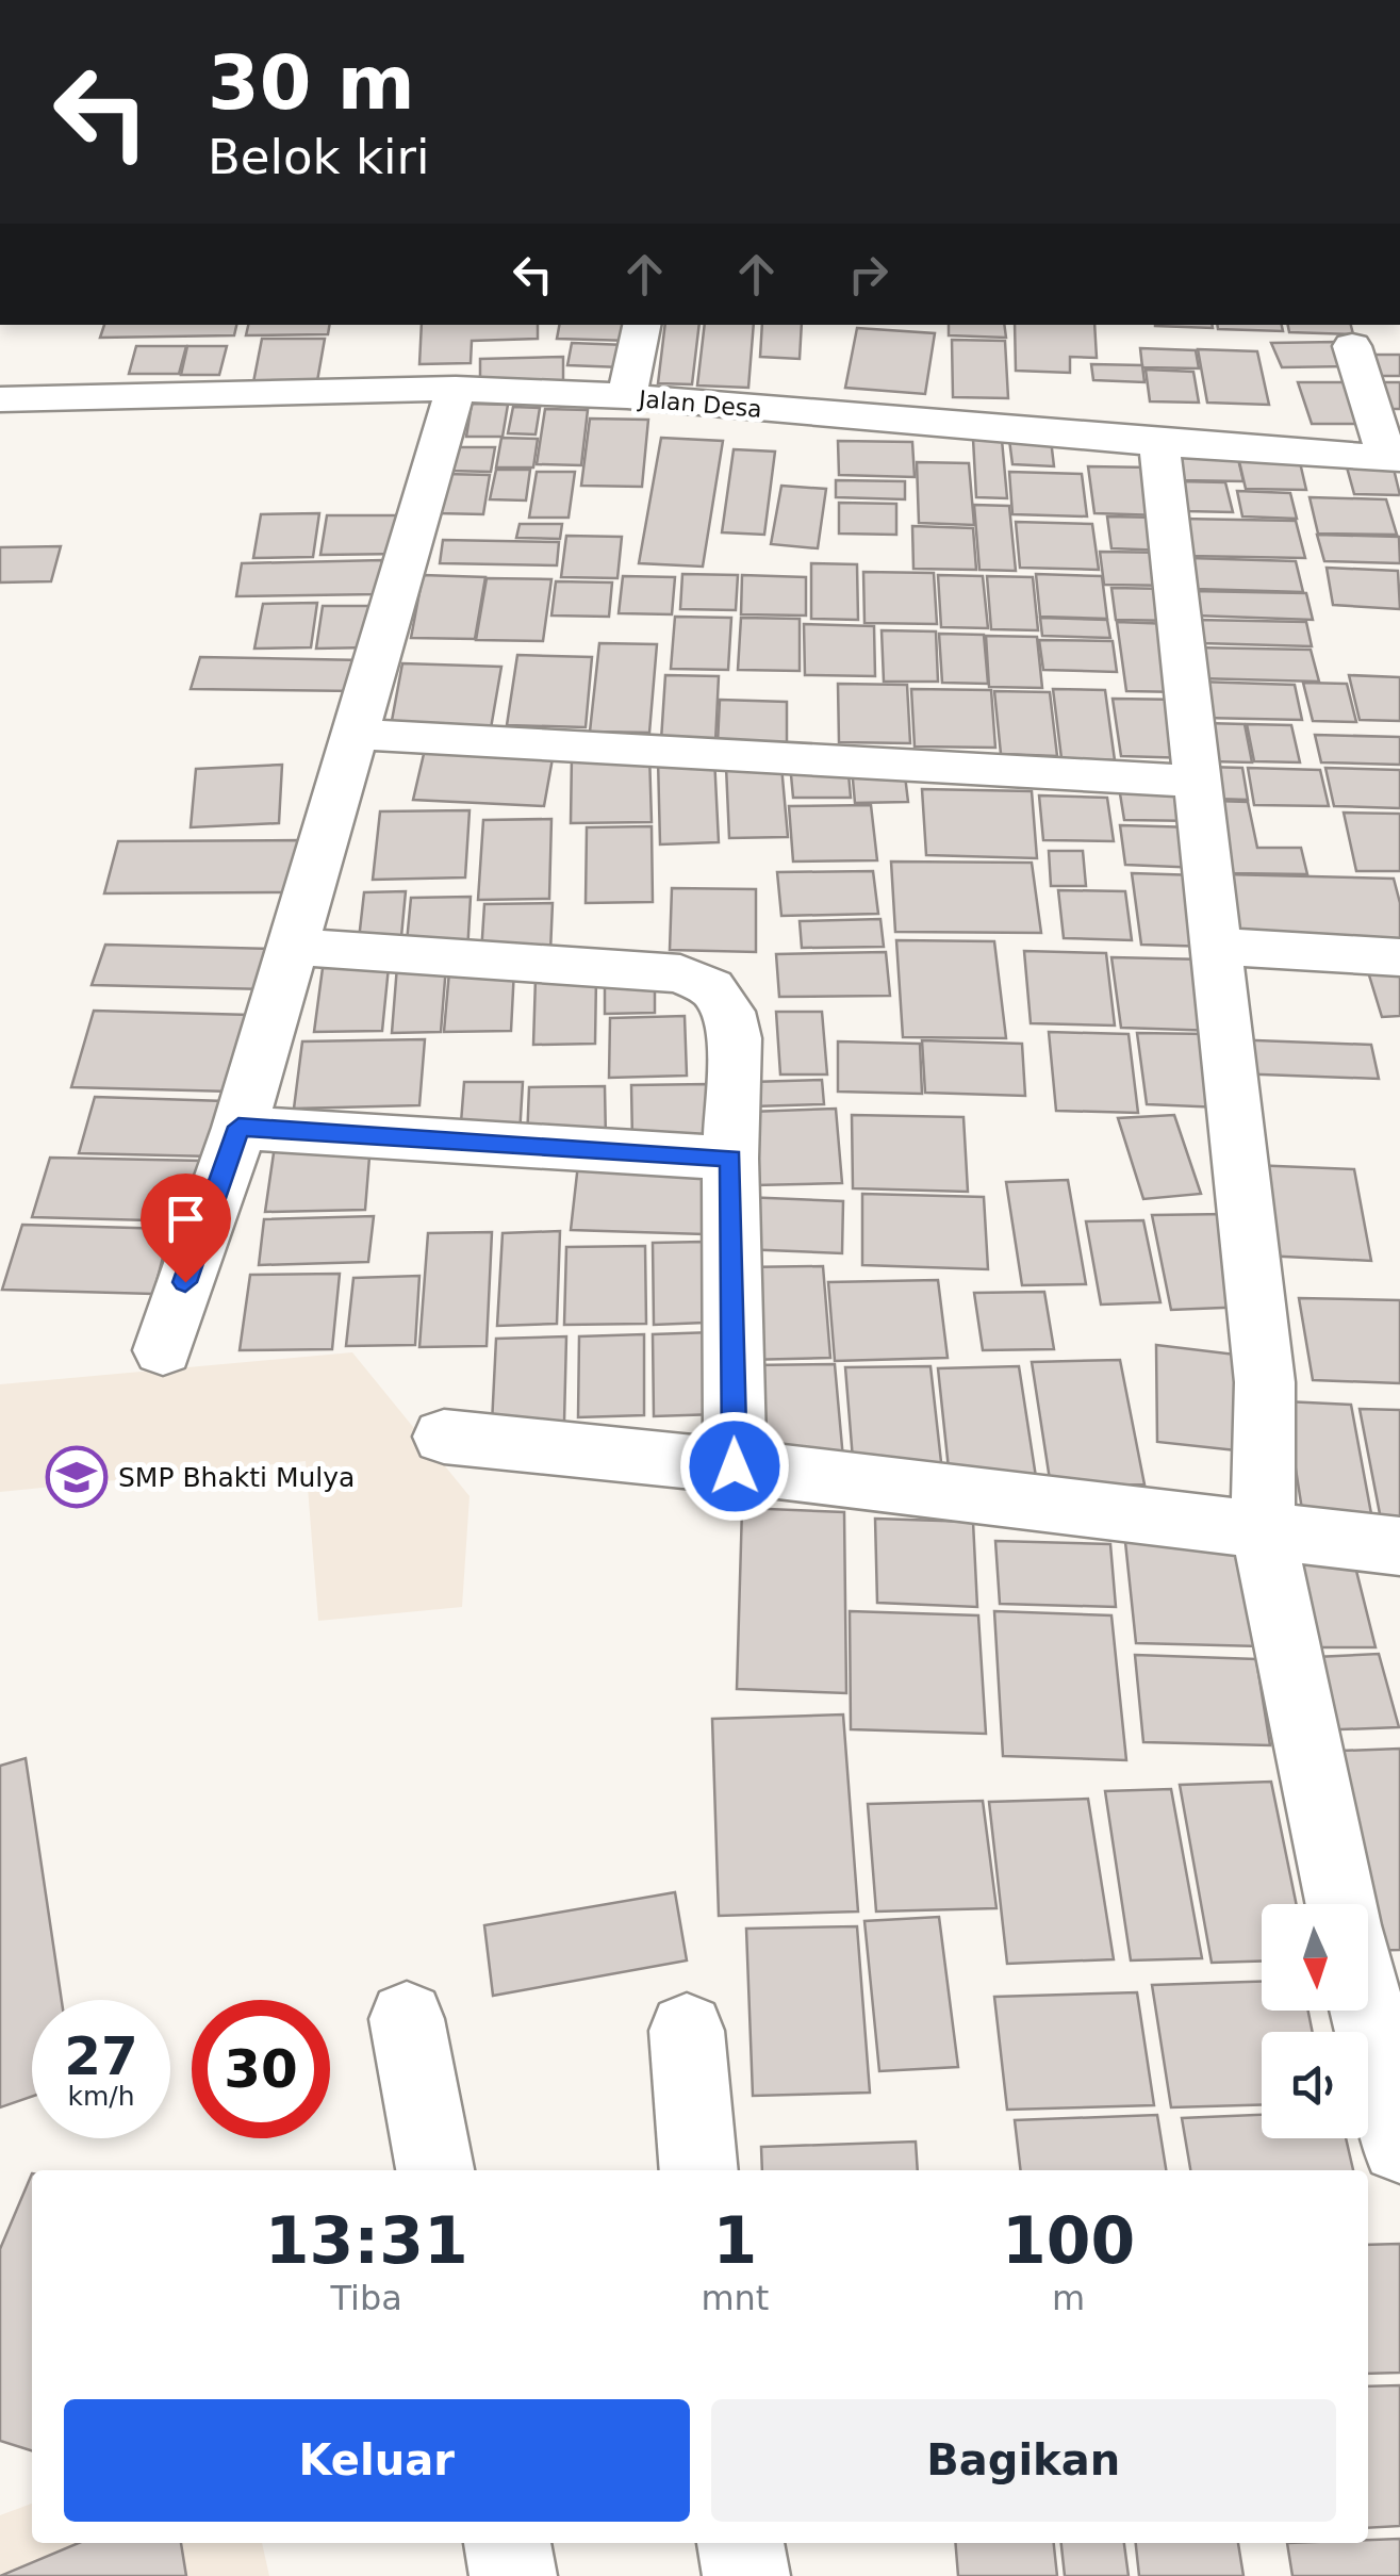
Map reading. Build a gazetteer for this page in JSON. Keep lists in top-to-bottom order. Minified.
{"streets":{"street":["Jalan Desa"]},"places":{"school or university":["SMP Bhakti Mulya"]},"north":"bottom","page":{"turn":["30 m","Belok kiri"],"speed":"27 km/h","limit":"30","eta":["13:31","Tiba","1","mnt","100","m"],"buttons":["Keluar","Bagikan"]}}
